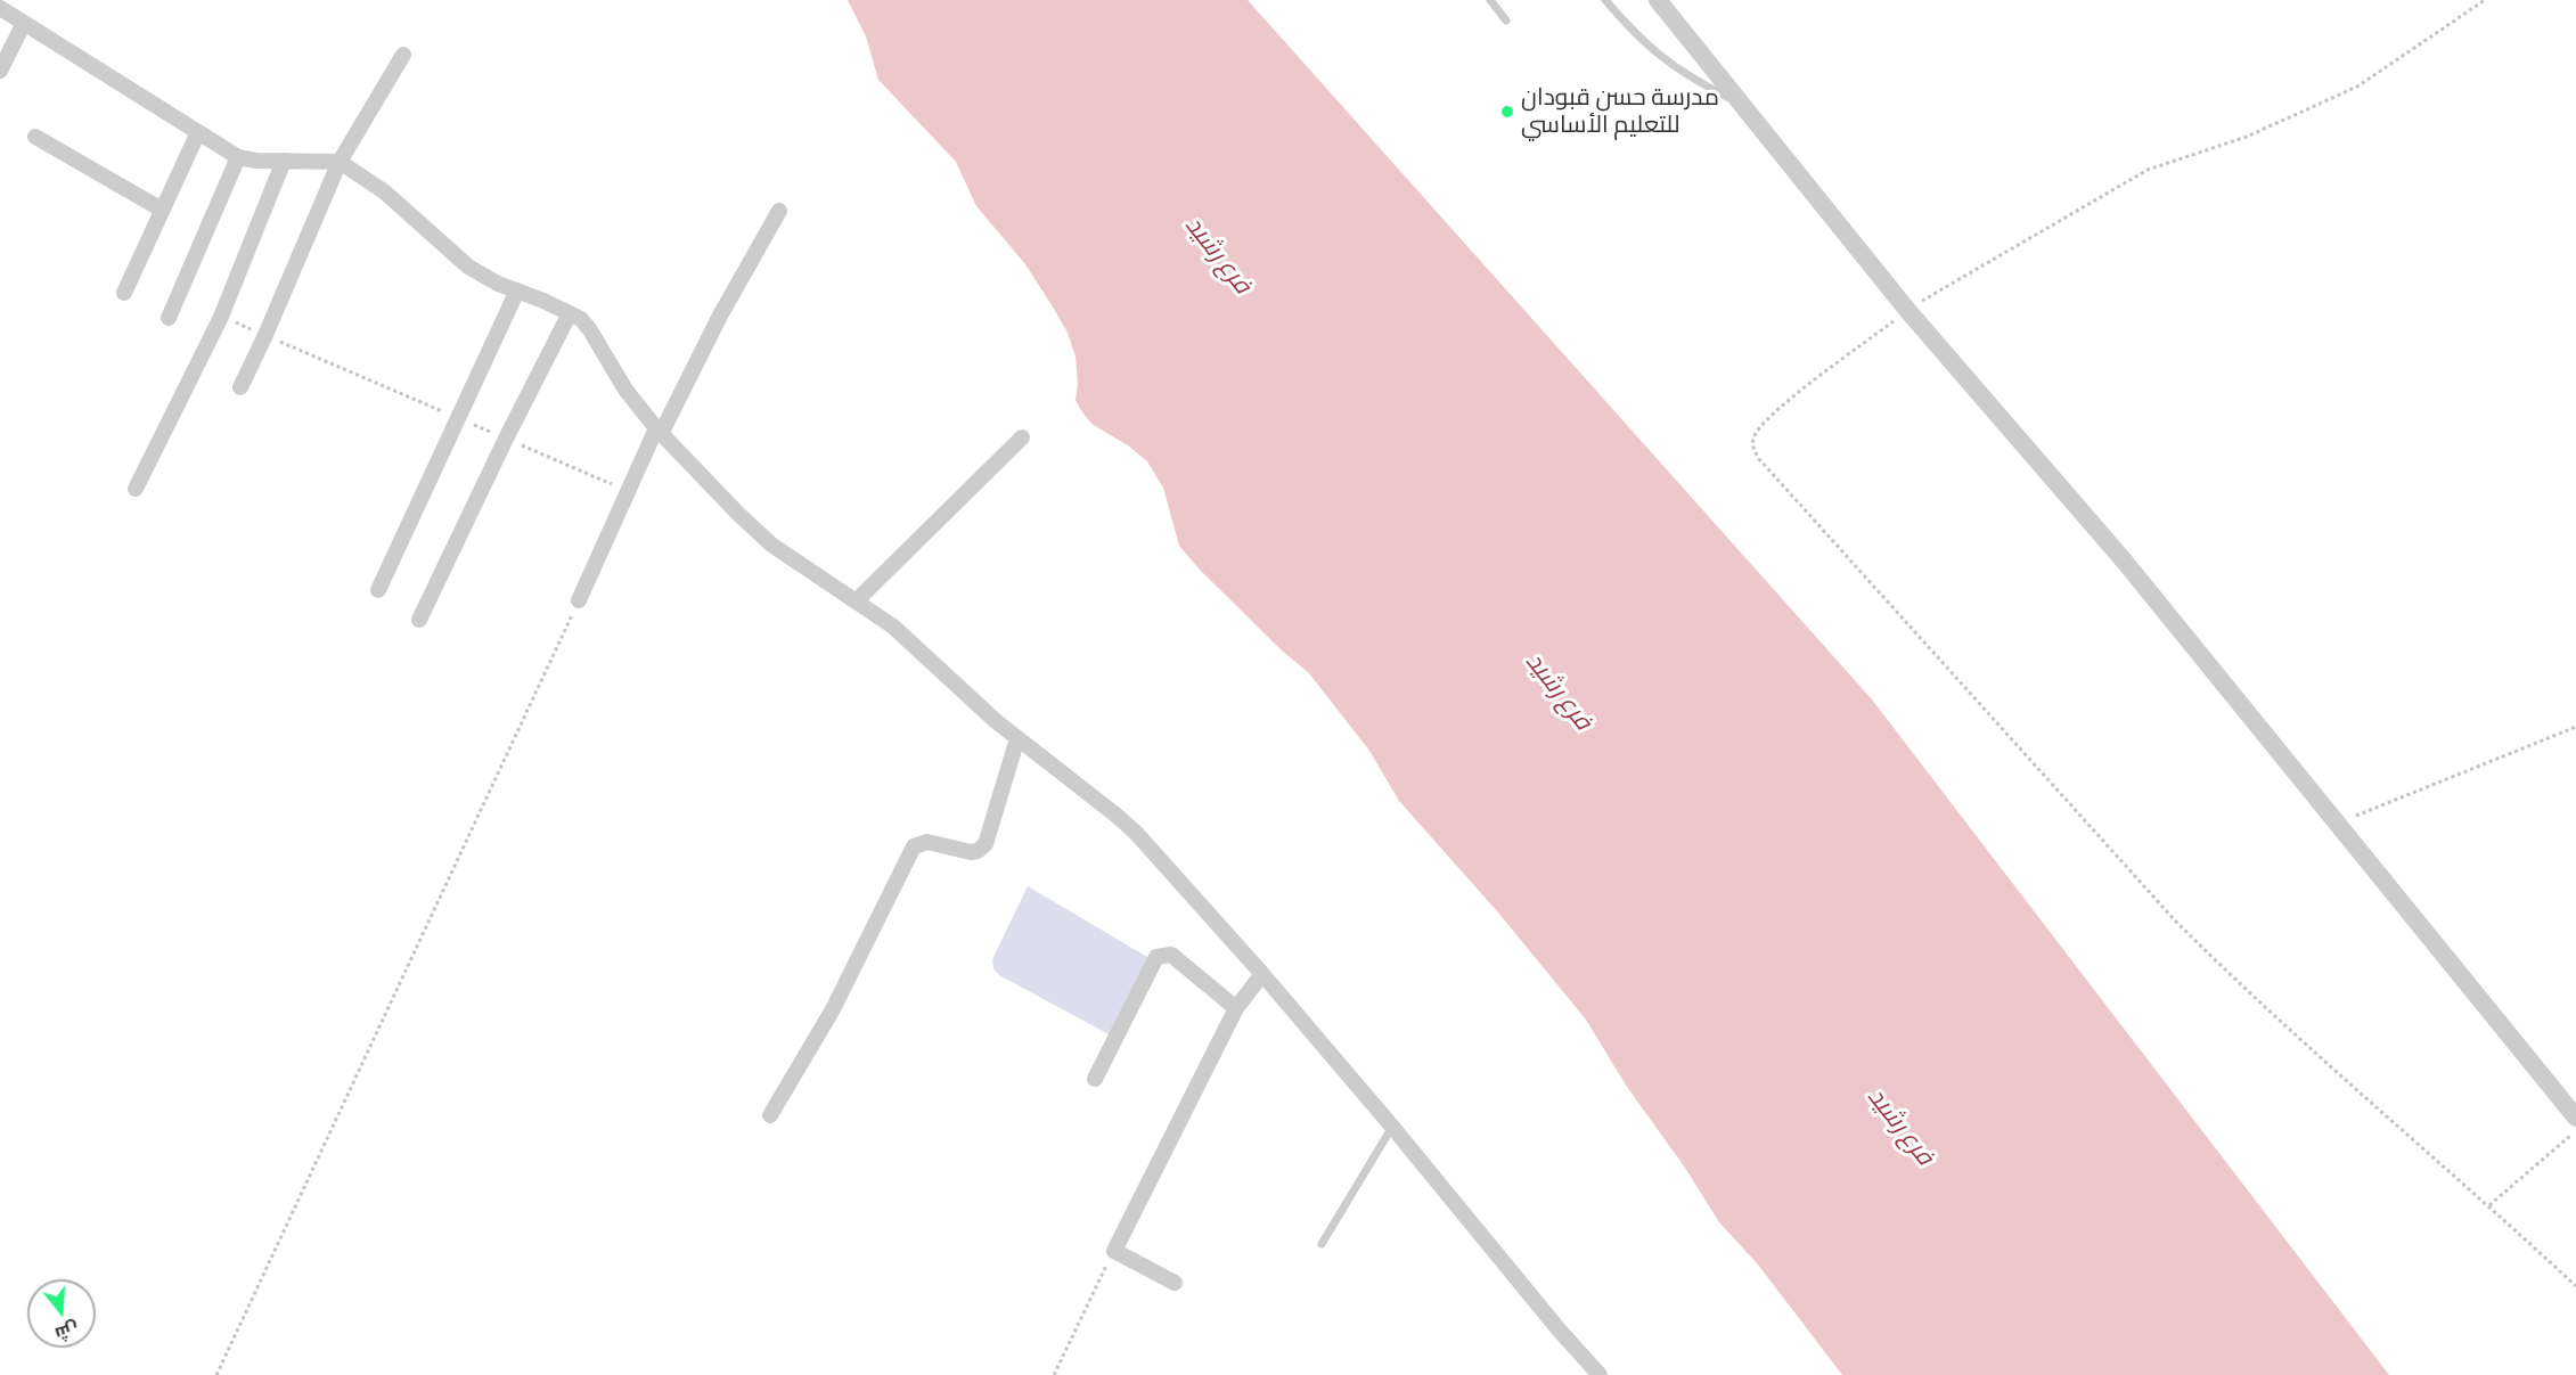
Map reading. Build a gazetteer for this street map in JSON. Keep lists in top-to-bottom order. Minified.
{"water":["فرع رشيد"],"places":["مدرسة حسن قبودان للتعليم الأساسي"],"north":"bottom"}
